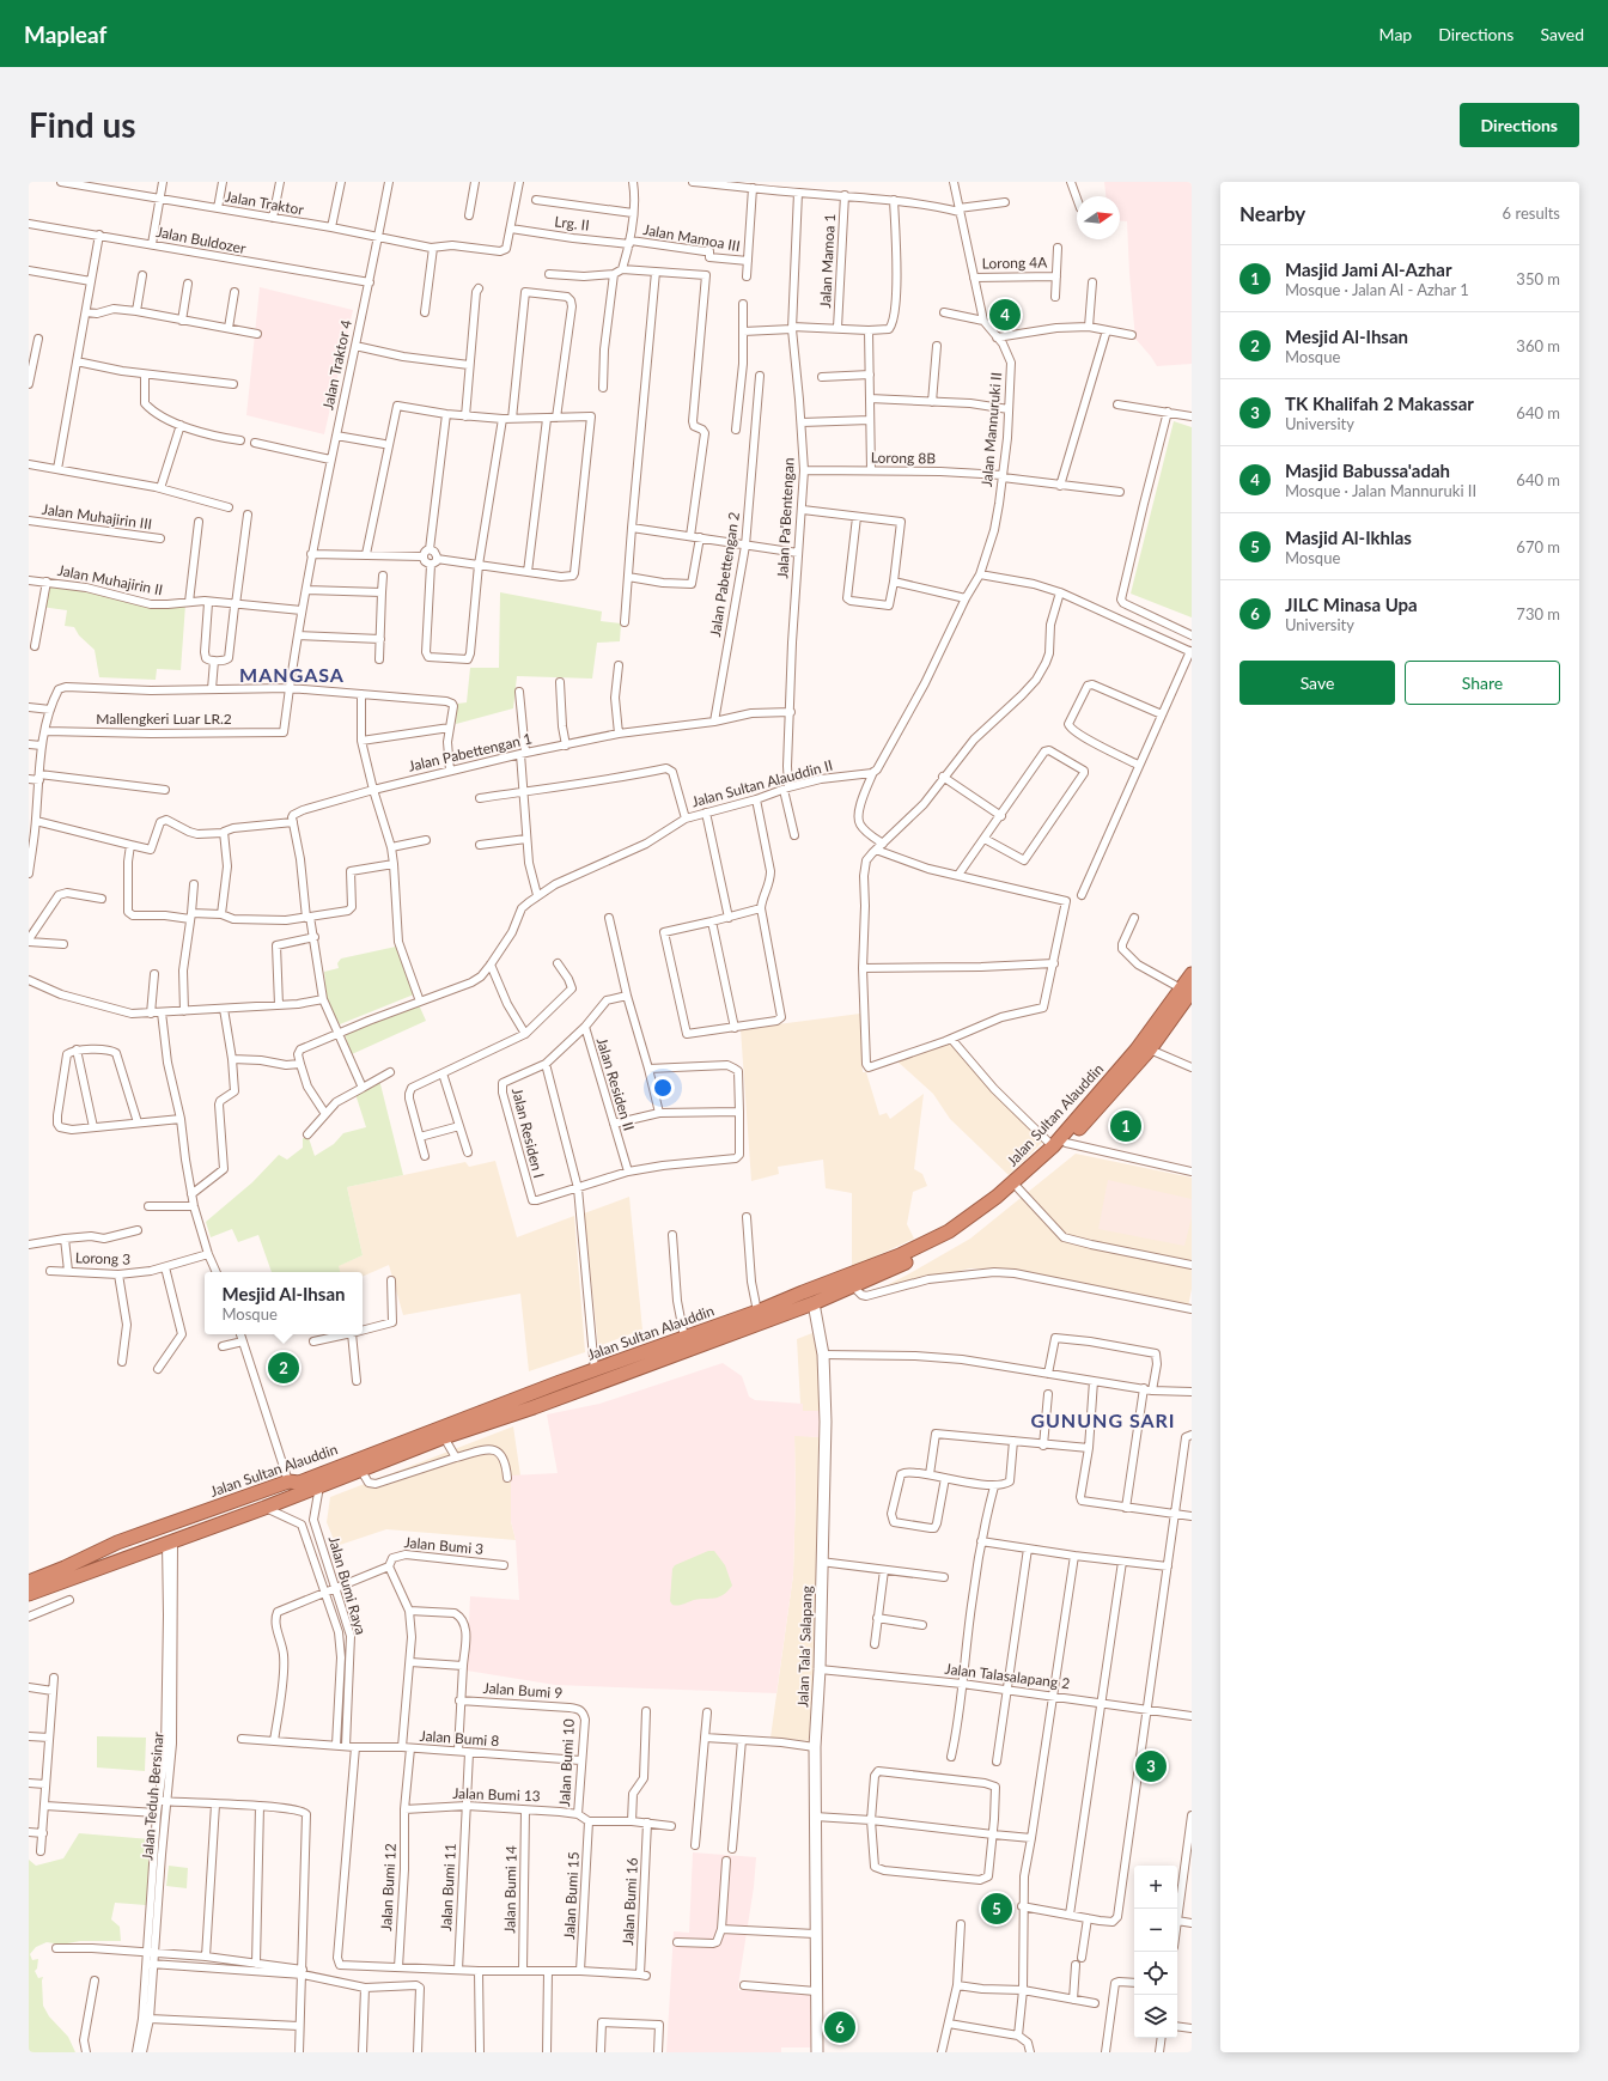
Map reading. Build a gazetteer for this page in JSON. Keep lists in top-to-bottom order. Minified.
{"streets":{"highway":["Jalan Sultan Alauddin"],"main road":["Jalan Tala' Salapang"],"street":["Jalan Traktor","Lrg. II","Jalan Mamoa III","Jalan Buldozer","Jalan Mamoa 1","Lorong 4A","Jalan Traktor 4","Jalan Mannuruki II","Lorong 8B","Jalan Muhajirin III","Jalan Pa'Bentengan","Jalan Pabettengan 2","Jalan Muhajirin II","Mallengkeri Luar LR.2","Jalan Pabettengan 1","Jalan Sultan Alauddin II","Jalan Residen II","Jalan Residen I","Lorong 3","Jalan Bumi 3","Jalan Bumi Raya","Jalan Talasalapang 2","Jalan Bumi 9","Jalan Bumi 8","Jalan Bumi 10","Jalan Bumi 13","Jalan Teduh Bersinar","Jalan Bumi 12","Jalan Bumi 11","Jalan Bumi 14","Jalan Bumi 15","Jalan Bumi 16"]},"crossings":[["Jalan Traktor","Lrg. II"],["Jalan Traktor","Jalan Traktor 4"],["Lrg. II","Jalan Mamoa III"],["Jalan Buldozer","Jalan Traktor 4"],["Lorong 4A","Jalan Mannuruki II"],["Jalan Traktor 4","Jalan Muhajirin II"],["Jalan Traktor 4","Mallengkeri Luar LR.2"],["Jalan Mannuruki II","Lorong 8B"],["Lorong 8B","Jalan Pa'Bentengan"],["Jalan Pa'Bentengan","Jalan Pabettengan 1"],["Jalan Pa'Bentengan","Jalan Sultan Alauddin II"],["Jalan Pabettengan 2","Jalan Pabettengan 1"],["Jalan Residen II","Jalan Residen I"],["Jalan Sultan Alauddin","Jalan Bumi Raya"],["Jalan Sultan Alauddin","Jalan Tala' Salapang"],["Jalan Sultan Alauddin","Jalan Teduh Bersinar"],["Jalan Bumi 3","Jalan Bumi Raya"],["Jalan Bumi 3","Jalan Bumi 8"],["Jalan Bumi Raya","Jalan Bumi 8"],["Jalan Tala' Salapang","Jalan Talasalapang 2"],["Jalan Bumi 9","Jalan Bumi 10"],["Jalan Bumi 8","Jalan Bumi 10"],["Jalan Bumi 8","Jalan Bumi 11"],["Jalan Bumi 10","Jalan Bumi 13"],["Jalan Bumi 13","Jalan Bumi 12"],["Jalan Bumi 13","Jalan Bumi 11"],["Jalan Bumi 13","Jalan Bumi 14"],["Jalan Bumi 13","Jalan Bumi 15"],["Jalan Bumi 15","Jalan Bumi 16"]],"districts":["MANGASA","GUNUNG SARI"],"north":"right","page":{"header":"Mapleaf","nav":["Map","Directions","Saved"],"buttons":["Directions",["Save","Share"]],"title":"Find us","heading":["Nearby","6 results"],"list":[{"mark":"1","name":"Masjid Jami Al-Azhar","note":"Mosque · Jalan Al - Azhar 1","value":"350 m"},{"mark":"2","name":"Mesjid Al-Ihsan","note":"Mosque","value":"360 m"},{"mark":"3","name":"TK Khalifah 2 Makassar","note":"University","value":"640 m"},{"mark":"4","name":"Masjid Babussa'adah","note":"Mosque · Jalan Mannuruki II","value":"640 m"},{"mark":"5","name":"Masjid Al-Ikhlas","note":"Mosque","value":"670 m"},{"mark":"6","name":"JILC Minasa Upa","note":"University","value":"730 m"}],"pins":["4","1","2","3","5","6"],"popup":["Mesjid Al-Ihsan","Mosque"],"map_buttons":["+","−"]}}
